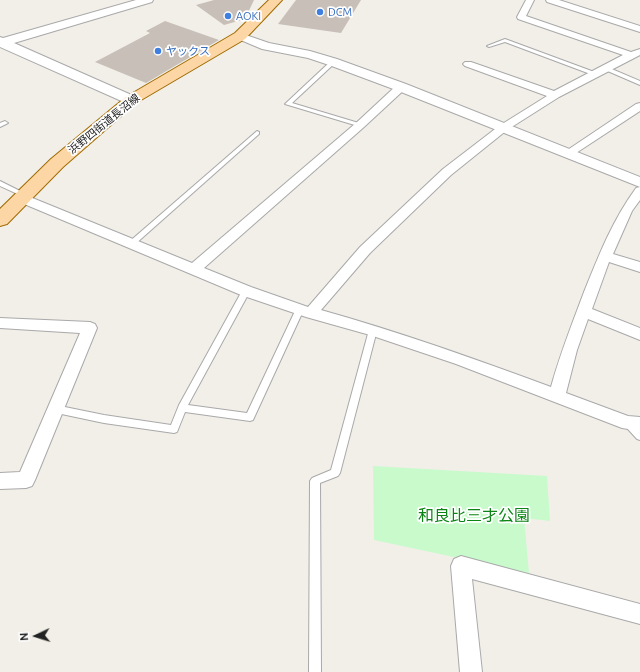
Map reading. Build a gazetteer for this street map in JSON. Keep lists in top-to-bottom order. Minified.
{"streets":{"main road":["浜野四街道長沼線"]},"parks":["和良比三才公園"],"places":["DCM","AOKI","ヤックス"],"north":"left"}
